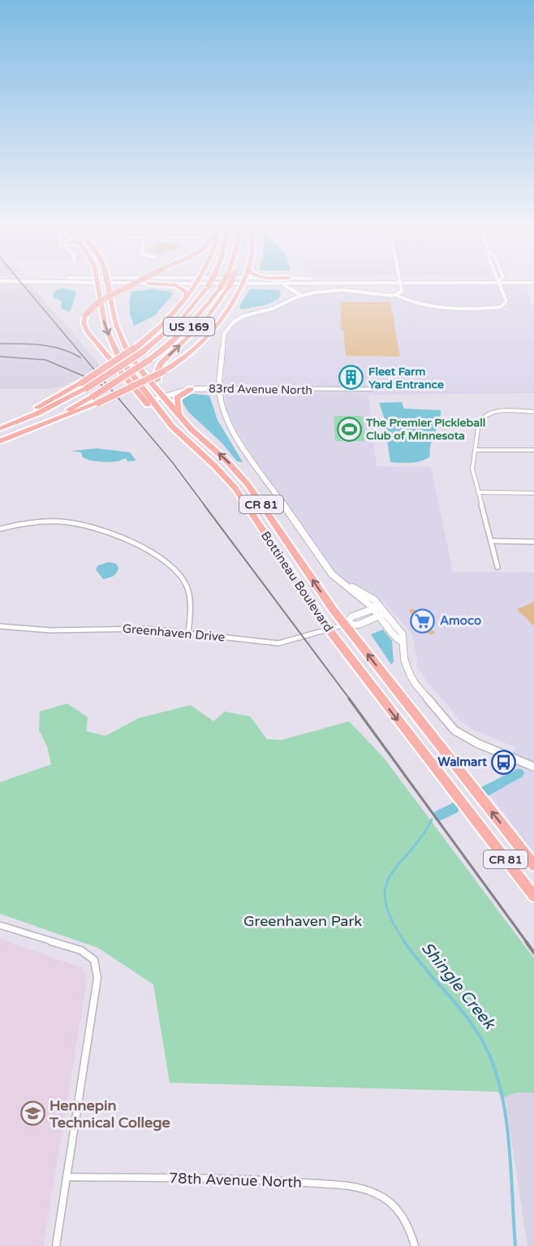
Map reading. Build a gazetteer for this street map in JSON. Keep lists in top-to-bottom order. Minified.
{"streets":{"highway":["US 169","CR 81","Bottineau Boulevard"],"street":["83rd Avenue North","Greenhaven Drive","78th Avenue North"]},"crossings":[["83rd Avenue North","Bottineau Boulevard"],["Bottineau Boulevard","Greenhaven Drive"]],"water":["Shingle Creek"],"parks":["Greenhaven Park"],"places":{"building":["Fleet Farm Yard Entrance"],"sports":["The Premier Pickleball Club of Minnesota"],"supermarket":["Amoco"],"bus stop":["Walmart"],"school or university":["Hennepin Technical College"]}}
